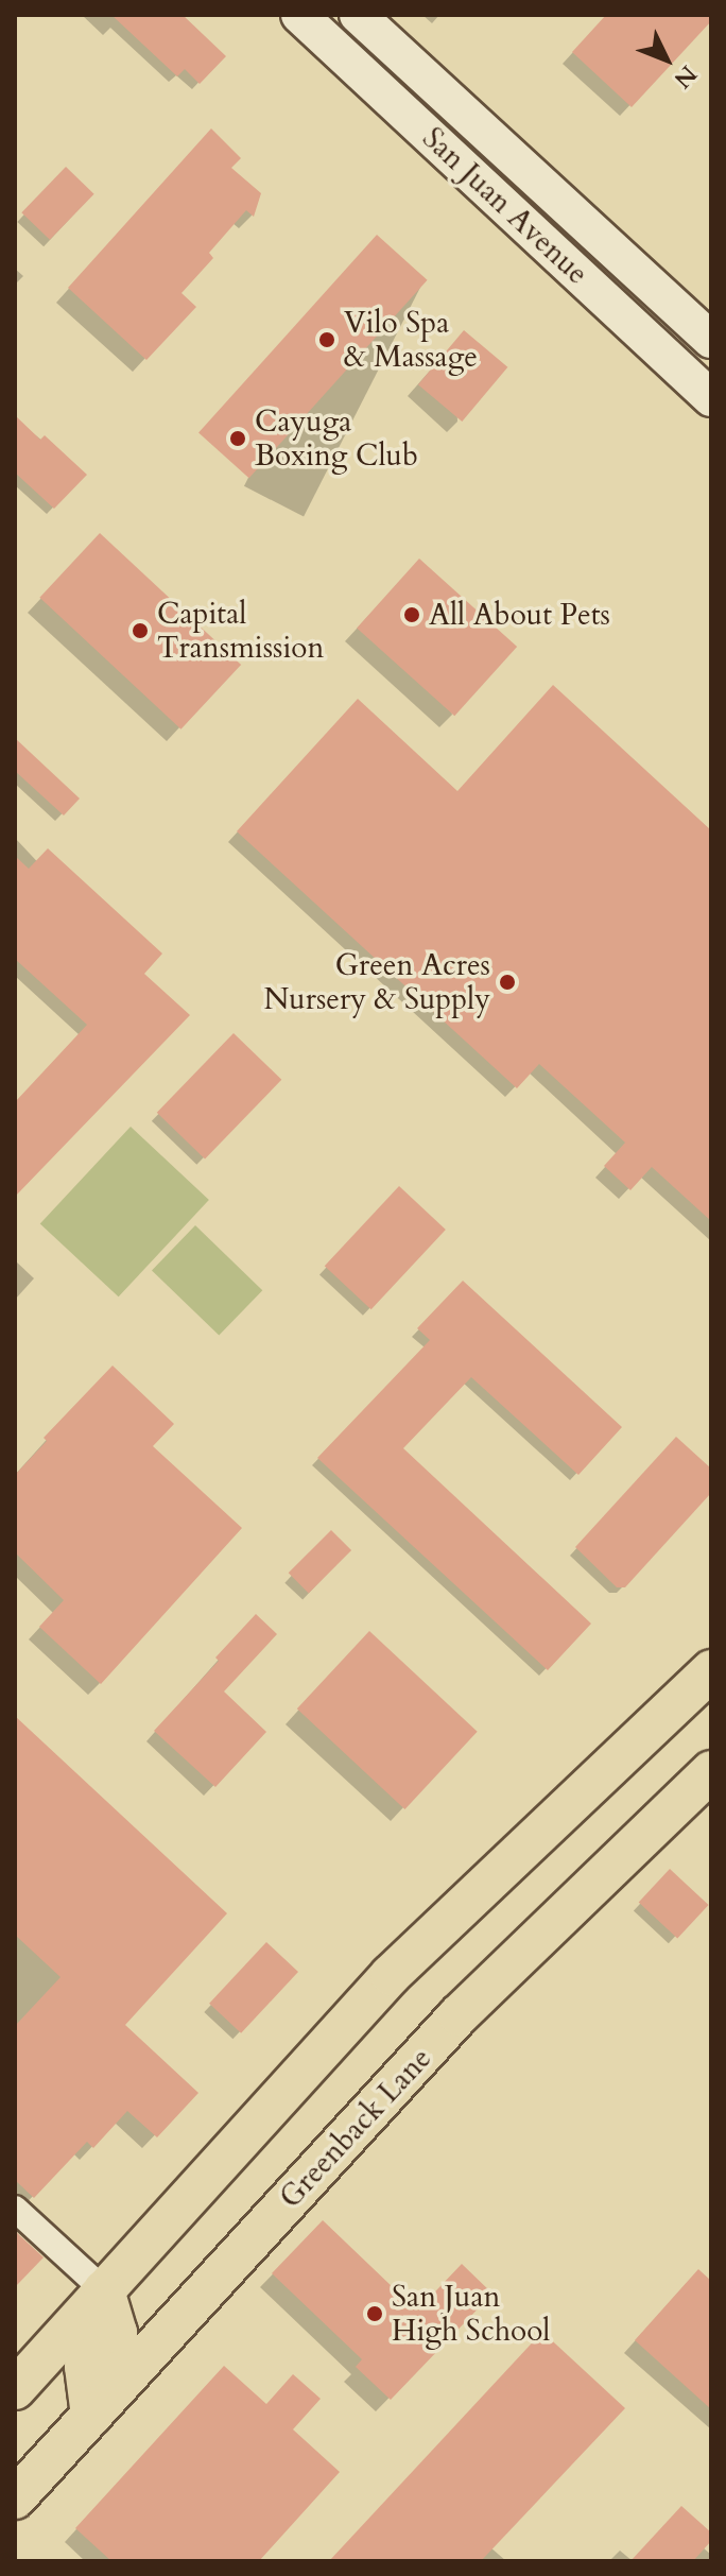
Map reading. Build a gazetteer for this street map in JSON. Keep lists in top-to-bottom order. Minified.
{"streets":{"main road":["San Juan Avenue","Greenback Lane"]},"places":["Vilo Spa & Massage","Cayuga Boxing Club","All About Pets","Capital Transmission","Green Acres Nursery & Supply","San Juan High School"],"north":"bottom right"}
